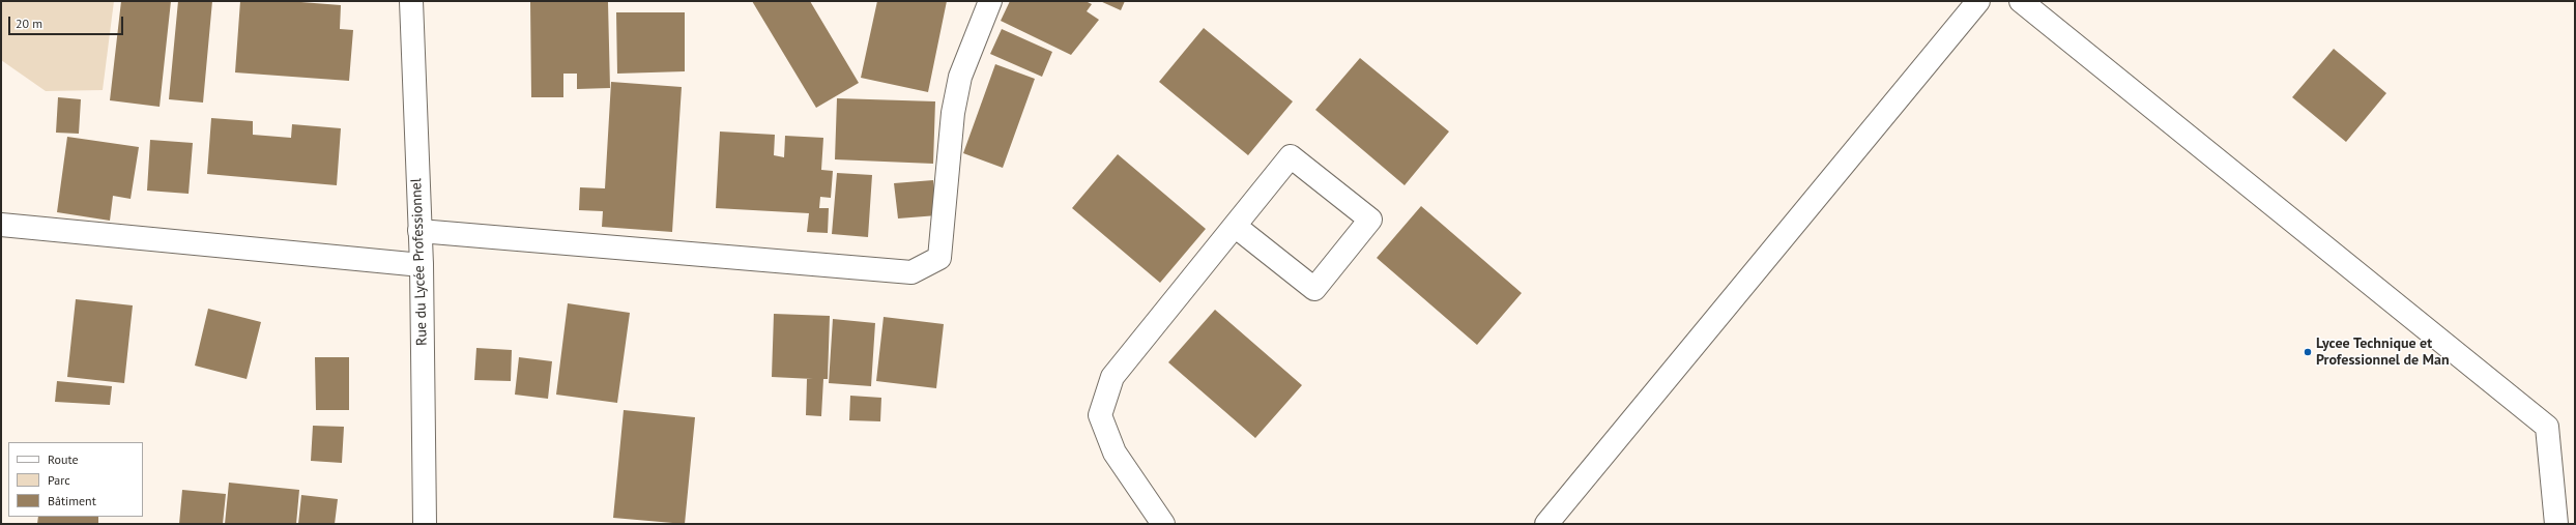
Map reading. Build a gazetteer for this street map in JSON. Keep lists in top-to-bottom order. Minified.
{"streets":{"street":["Rue du Lycée Professionnel"]},"places":["Lycee Technique et Professionnel de Man"],"legend":["Route","Parc","Bâtiment"],"scale_bar":"20 m"}
